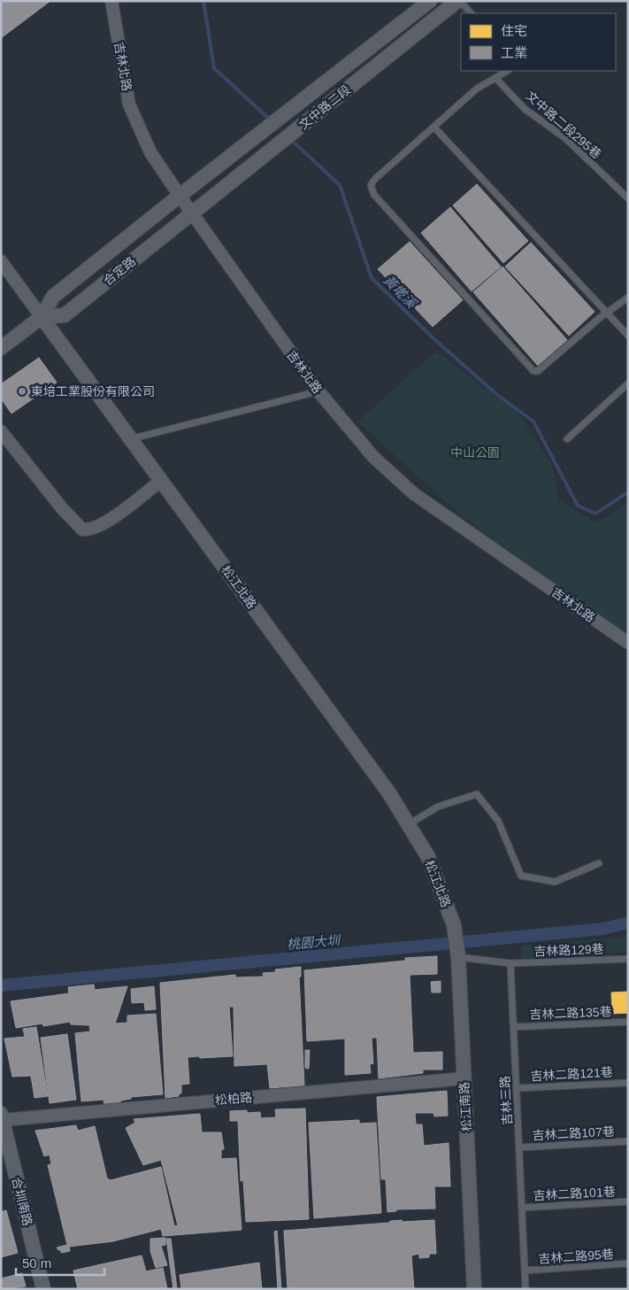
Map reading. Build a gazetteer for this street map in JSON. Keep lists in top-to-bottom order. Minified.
{"streets":{"street":["吉林北路","文中路二段","合定路","松江北路","松柏路","松江南路","合圳南路"],"lane":["文中路二段295巷","吉林路129巷","吉林二路135巷","吉林二路121巷","吉林三路","吉林二路107巷","吉林二路101巷","吉林二路95巷"]},"crossings":[["吉林北路","文中路二段"],["吉林北路","合定路"],["文中路二段","合定路"],["合定路","松江北路"],["松江北路","松江南路"],["吉林路129巷","吉林三路"],["吉林二路135巷","吉林三路"],["吉林二路121巷","吉林三路"],["松柏路","松江南路"],["松柏路","合圳南路"],["吉林三路","吉林二路107巷"],["吉林三路","吉林二路101巷"],["吉林三路","吉林二路95巷"]],"water":["黃墘溪","桃園大圳"],"parks":["中山公園"],"places":["東培工業股份有限公司"],"legend":["住宅","工業"],"scale_bar":"50 m"}
